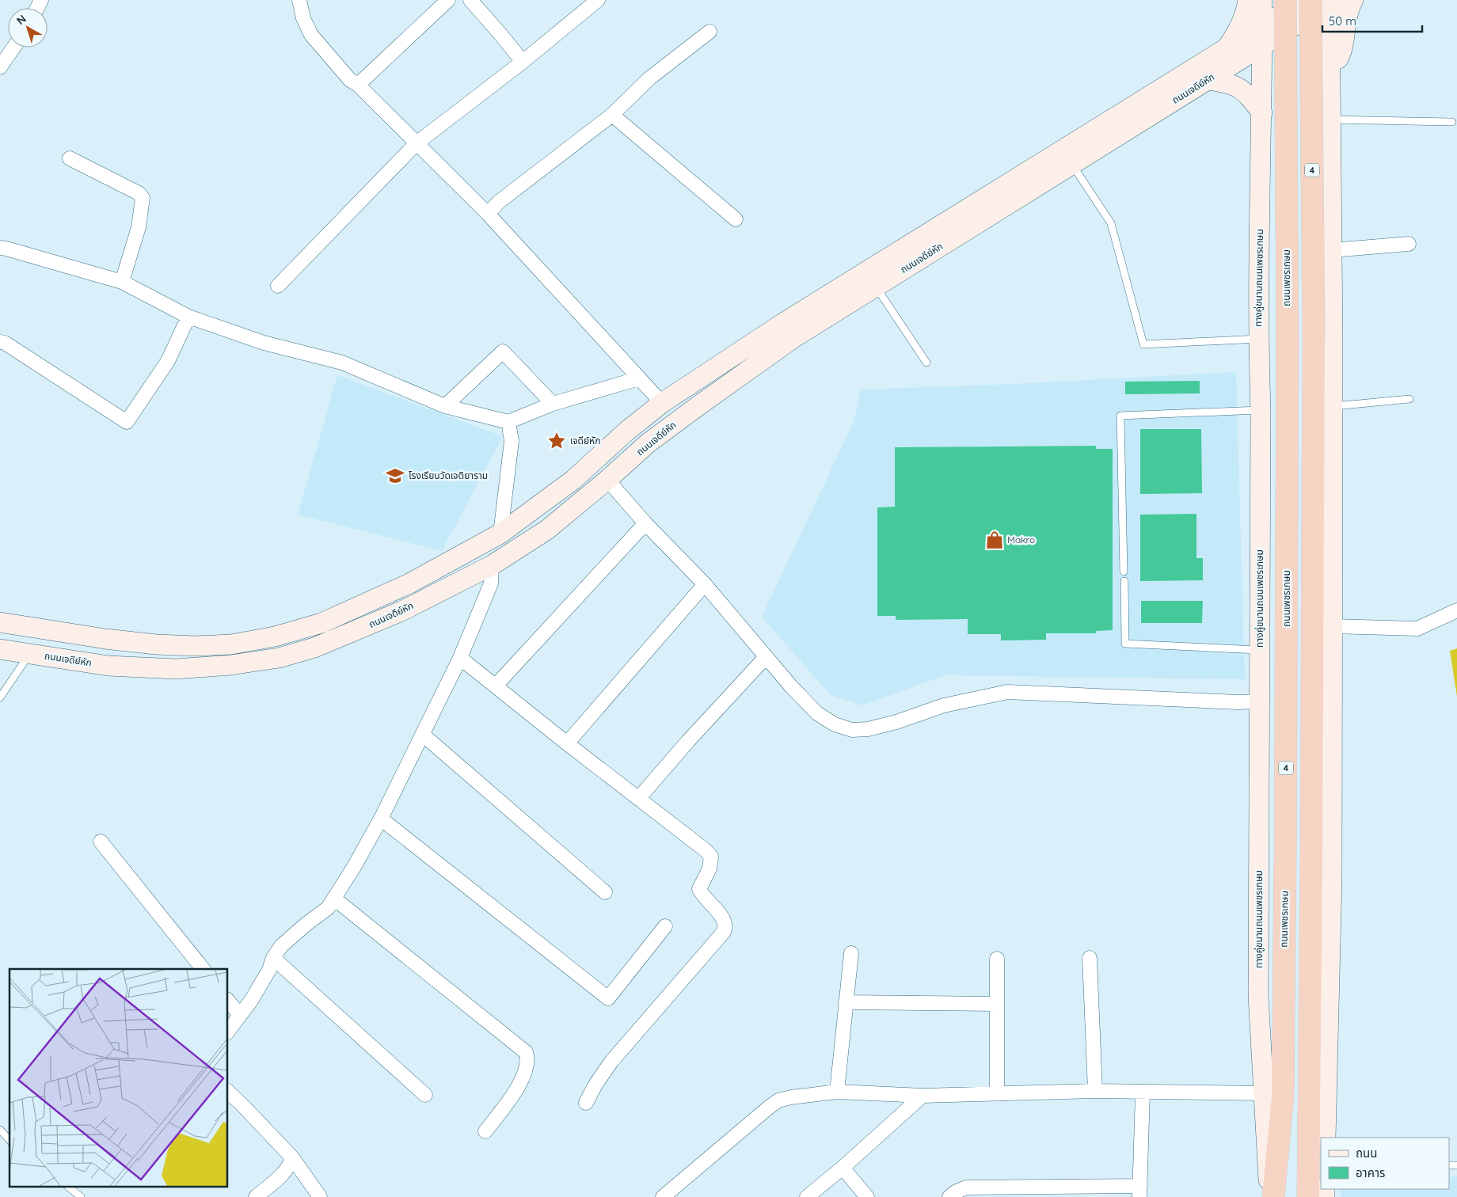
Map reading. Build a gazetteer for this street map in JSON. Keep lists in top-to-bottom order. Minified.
{"streets":{"highway":["4","ถนนเพชรเกษม"],"main road":["ถนนเจดีย์หัก","ทางคู่ขนานถนนเพชรเกษม"]},"crossings":[["ถนนเจดีย์หัก","4"],["ถนนเจดีย์หัก","ทางคู่ขนานถนนเพชรเกษม"]],"places":{"place":["เจดีย์หัก"],"school or university":["โรงเรียนวัดเจติยาราม"],"shop":["Makro"]},"legend":["ถนน","อาคาร"],"scale_bar":"50 m","north":"top left"}
